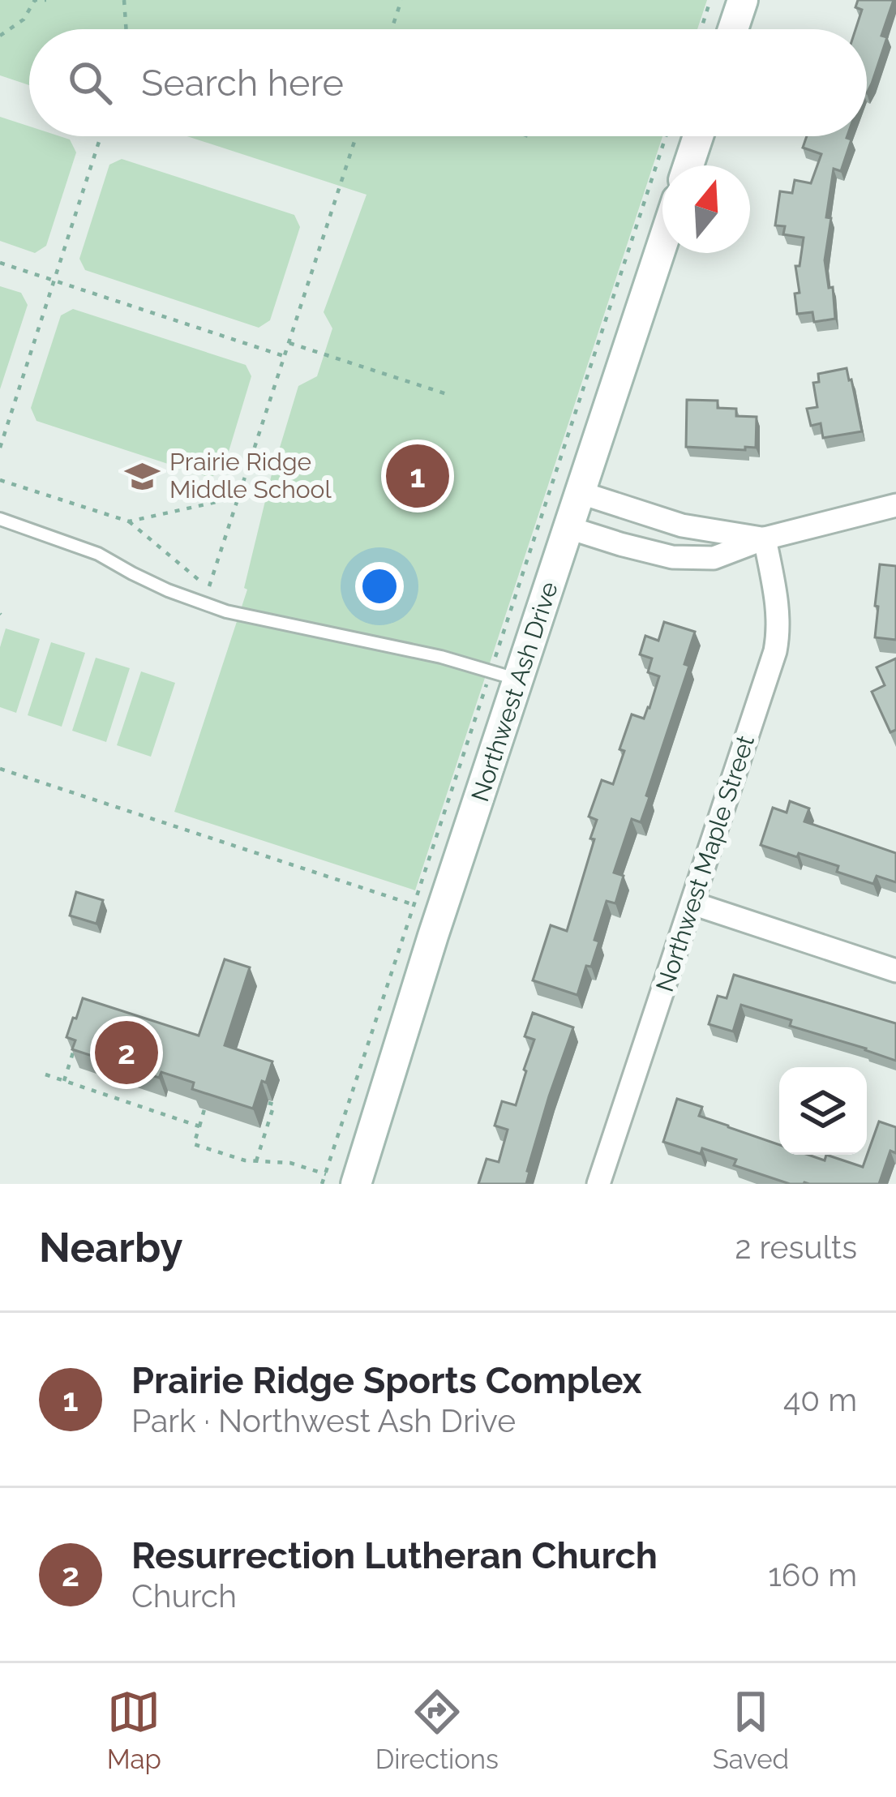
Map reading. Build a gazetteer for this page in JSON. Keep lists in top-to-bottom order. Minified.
{"streets":{"street":["Northwest Ash Drive","Northwest Maple Street"]},"places":{"school or university":["Prairie Ridge Middle School"]},"north":"top","page":{"search":"Search here","pins":["1","2"],"heading":["Nearby","2 results"],"list":[{"mark":"1","name":"Prairie Ridge Sports Complex","note":"Park · Northwest Ash Drive","value":"40 m"},{"mark":"2","name":"Resurrection Lutheran Church","note":"Church","value":"160 m"}],"nav":["Map","Directions","Saved"]}}
